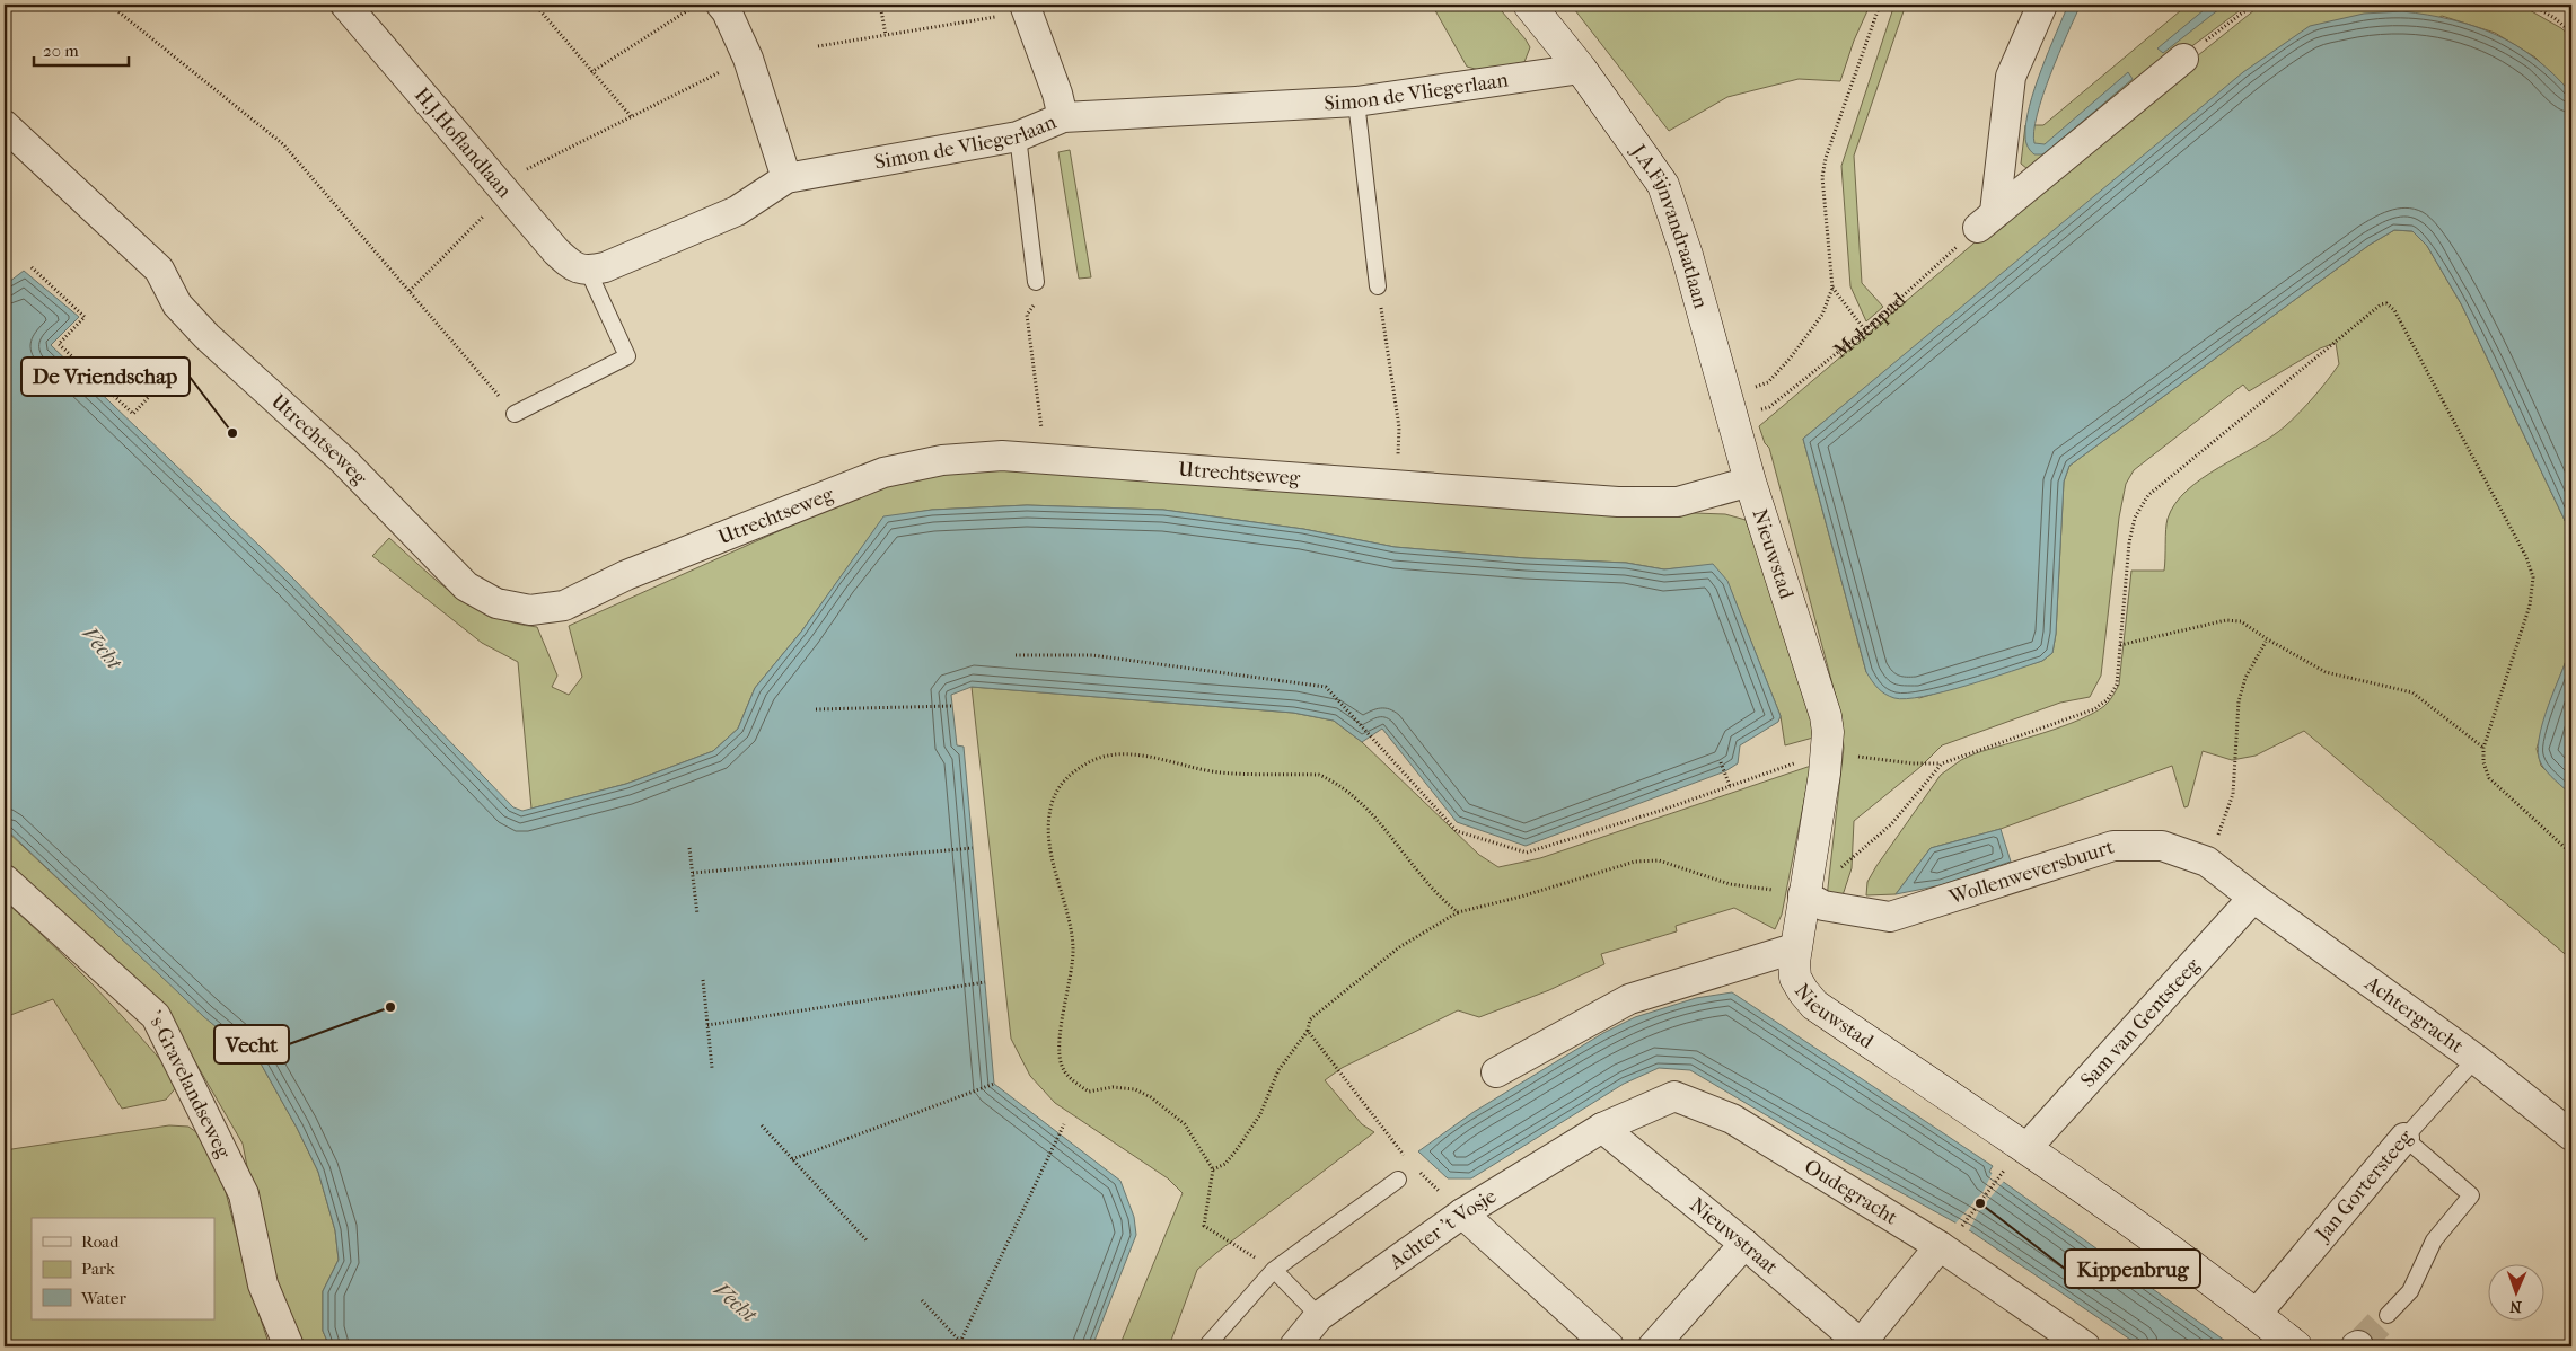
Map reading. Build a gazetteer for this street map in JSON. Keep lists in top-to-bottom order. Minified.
{"streets":{"street":["Simon de Vliegerlaan","H.J.Hoflandlaan","J.A.Fijnvandraatlaan","Utrechtseweg","Nieuwstad","Wollenweversbuurt","Achtergracht","Sam van Gentsteeg","'s-Gravelandseweg","Jan Gortersteeg","Oudegracht","Achter 't Vosje","Nieuwstraat"],"path":["Molenpad"]},"crossings":[["Simon de Vliegerlaan","H.J.Hoflandlaan"],["Simon de Vliegerlaan","J.A.Fijnvandraatlaan"],["J.A.Fijnvandraatlaan","Molenpad"],["J.A.Fijnvandraatlaan","Utrechtseweg"],["J.A.Fijnvandraatlaan","Nieuwstad"],["Utrechtseweg","Nieuwstad"],["Nieuwstad","Wollenweversbuurt"],["Nieuwstad","Sam van Gentsteeg"],["Nieuwstad","Jan Gortersteeg"],["Wollenweversbuurt","Achtergracht"],["Wollenweversbuurt","Sam van Gentsteeg"],["Achtergracht","Sam van Gentsteeg"],["Achtergracht","Jan Gortersteeg"],["Oudegracht","Achter 't Vosje"],["Oudegracht","Nieuwstraat"],["Achter 't Vosje","Nieuwstraat"]],"water":["Vecht"],"places":["De Vriendschap","Vecht","Kippenbrug"],"legend":["Road","Park","Water"],"scale_bar":"20 m","north":"bottom"}
